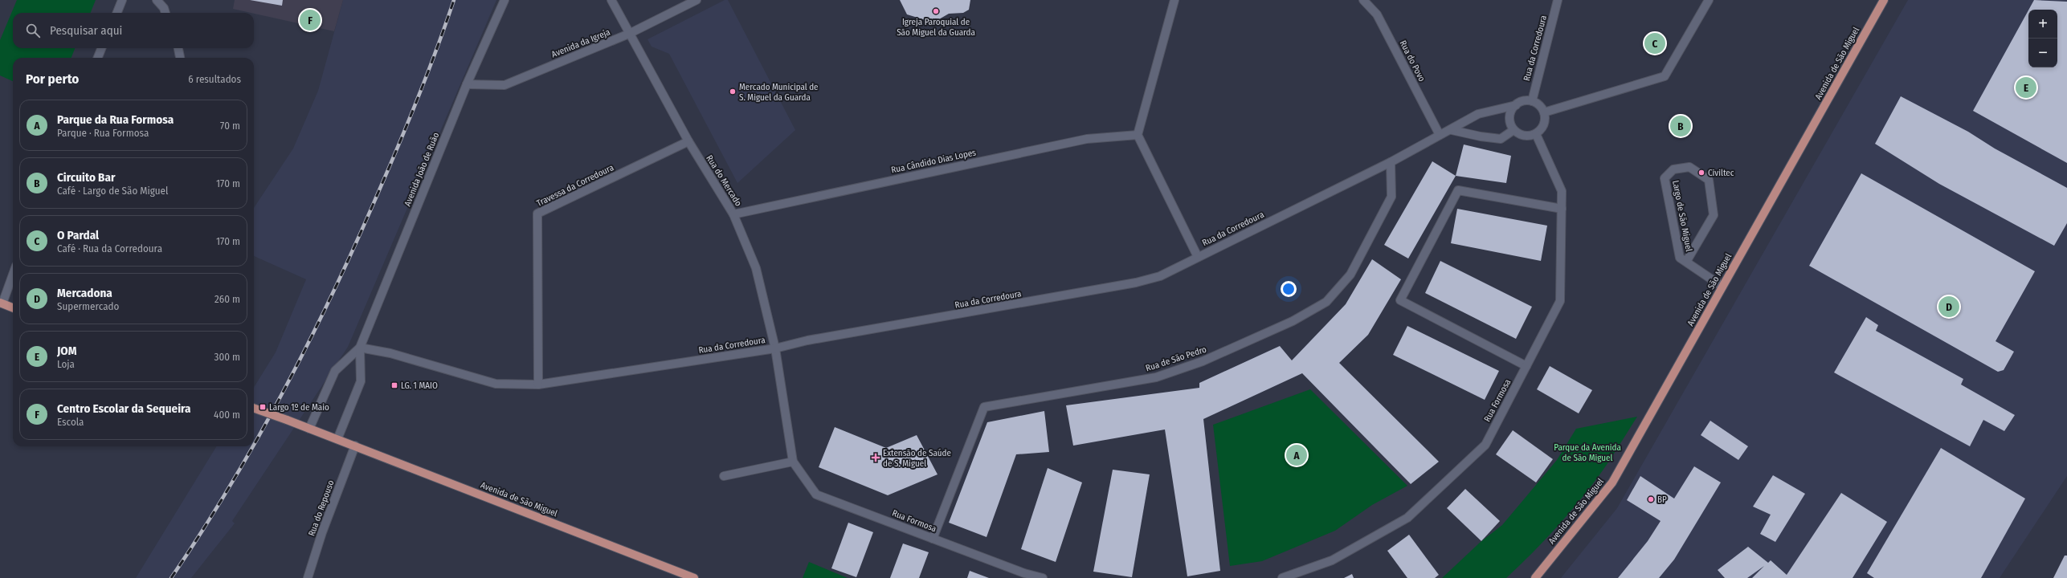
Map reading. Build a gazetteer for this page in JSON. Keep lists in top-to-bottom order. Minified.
{"streets":{"main road":["Avenida de São Miguel"],"street":["Avenida da Igreja","Rua da Corredoura","Rua do Povo","Rua Cândido Dias Lopes","Avenida João de Ruão","Rua do Mercado","Travessa da Corredoura","Largo de São Miguel","Rua de São Pedro","Rua Formosa","Rua do Repouso"]},"crossings":[["Avenida da Igreja","Avenida João de Ruão"],["Avenida da Igreja","Rua do Mercado"],["Rua da Corredoura","Rua do Povo"],["Rua da Corredoura","Avenida João de Ruão"],["Rua da Corredoura","Rua do Mercado"],["Rua da Corredoura","Travessa da Corredoura"],["Rua da Corredoura","Rua de São Pedro"],["Rua da Corredoura","Rua Formosa"],["Avenida de São Miguel","Largo de São Miguel"],["Avenida de São Miguel","Rua do Repouso"],["Rua Cândido Dias Lopes","Rua do Mercado"],["Rua do Mercado","Travessa da Corredoura"],["Rua do Mercado","Rua Formosa"],["Rua de São Pedro","Rua Formosa"]],"parks":["Parque da Avenida de São Miguel"],"places":{"other":["Igreja Paroquial de São Miguel da Guarda","Mercado Municipal de S. Miguel da Guarda","Civiltec","BP"],"transit":["LG. 1 MAIO","Largo 1º de Maio"],"health":["Extensão de Saúde de S. Miguel"]},"page":{"pins":["F","C","E","B","D","A"],"map_buttons":["+","−"],"search":"Pesquisar aqui","heading":["Por perto","6 resultados"],"list":[{"mark":"A","name":"Parque da Rua Formosa","note":"Parque · Rua Formosa","value":"70 m"},{"mark":"B","name":"Circuito Bar","note":"Café · Largo de São Miguel","value":"170 m"},{"mark":"C","name":"O Pardal","note":"Café · Rua da Corredoura","value":"170 m"},{"mark":"D","name":"Mercadona","note":"Supermercado","value":"260 m"},{"mark":"E","name":"JOM","note":"Loja","value":"300 m"},{"mark":"F","name":"Centro Escolar da Sequeira","note":"Escola","value":"400 m"}]}}
